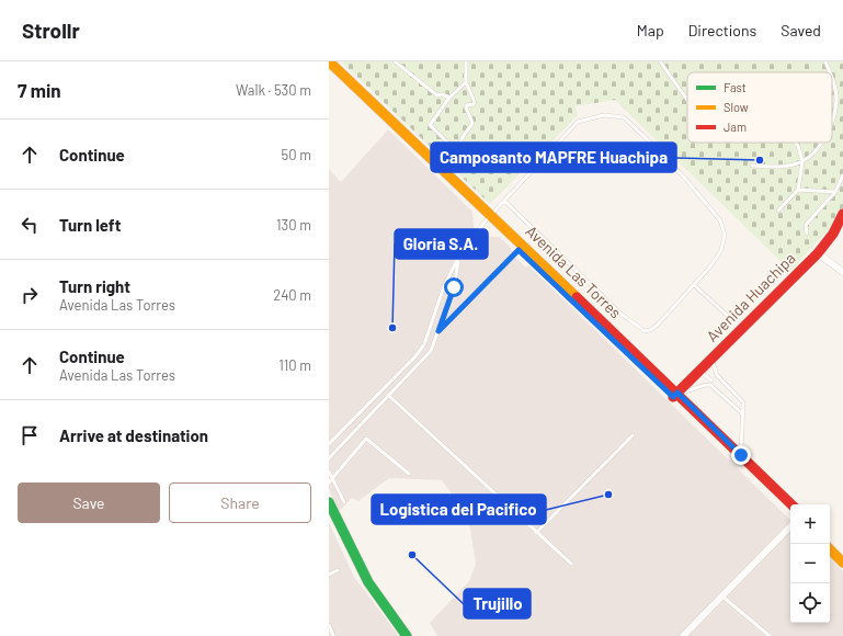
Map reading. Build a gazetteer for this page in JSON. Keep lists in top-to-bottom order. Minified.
{"streets":{"main road":["Avenida Las Torres","Avenida Huachipa"]},"crossings":[["Avenida Las Torres","Avenida Huachipa"]],"places":["Camposanto MAPFRE Huachipa","Gloria S.A.","Logistica del Pacifico","Trujillo"],"legend":["Fast","Slow","Jam"],"page":{"header":"Strollr","nav":["Map","Directions","Saved"],"heading":["7 min","Walk · 530 m"],"list":[["Continue","50 m"],["Turn left","130 m"],["Turn right","Avenida Las Torres","240 m"],["Continue","Avenida Las Torres","110 m"],"Arrive at destination"],"buttons":["Save","Share"],"map_buttons":["+","−"]}}
